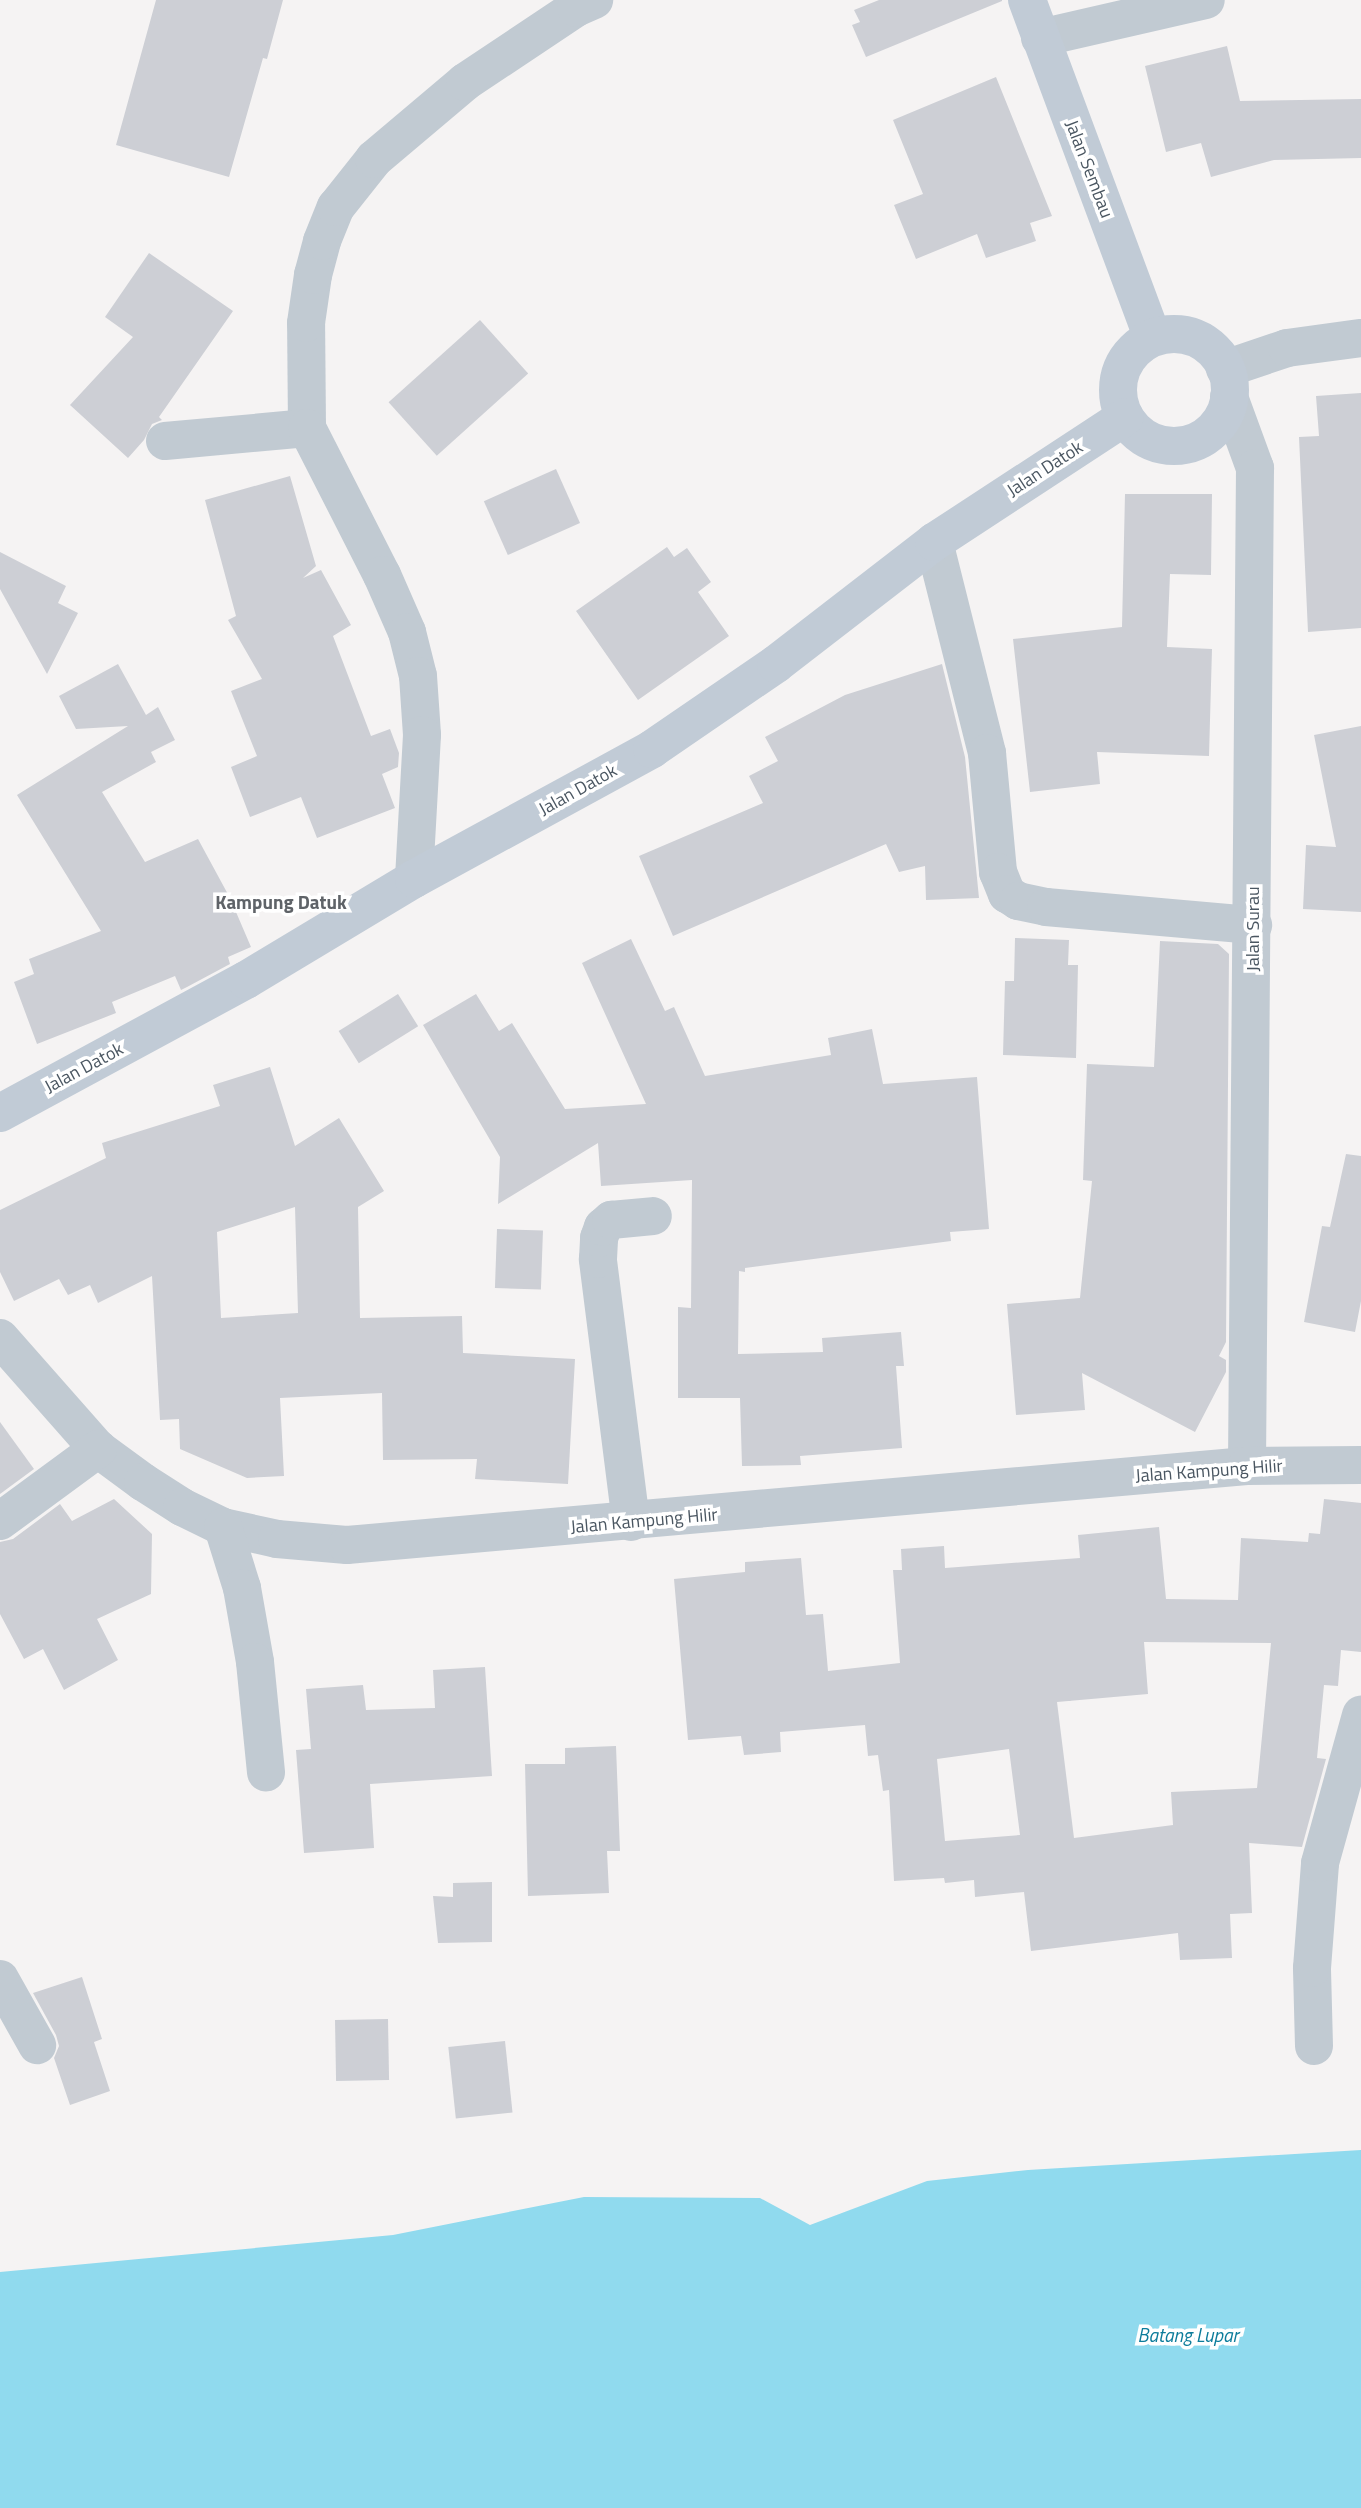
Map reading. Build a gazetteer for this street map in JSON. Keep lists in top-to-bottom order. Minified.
{"streets":{"main road":["Jalan Sembau","Jalan Datok"],"street":["Jalan Surau","Jalan Kampung Hilir"]},"crossings":[["Jalan Sembau","Jalan Datok"],["Jalan Sembau","Jalan Surau"],["Jalan Datok","Jalan Surau"],["Jalan Surau","Jalan Kampung Hilir"]],"districts":["Kampung Datuk"],"water":["Batang Lupar"]}
